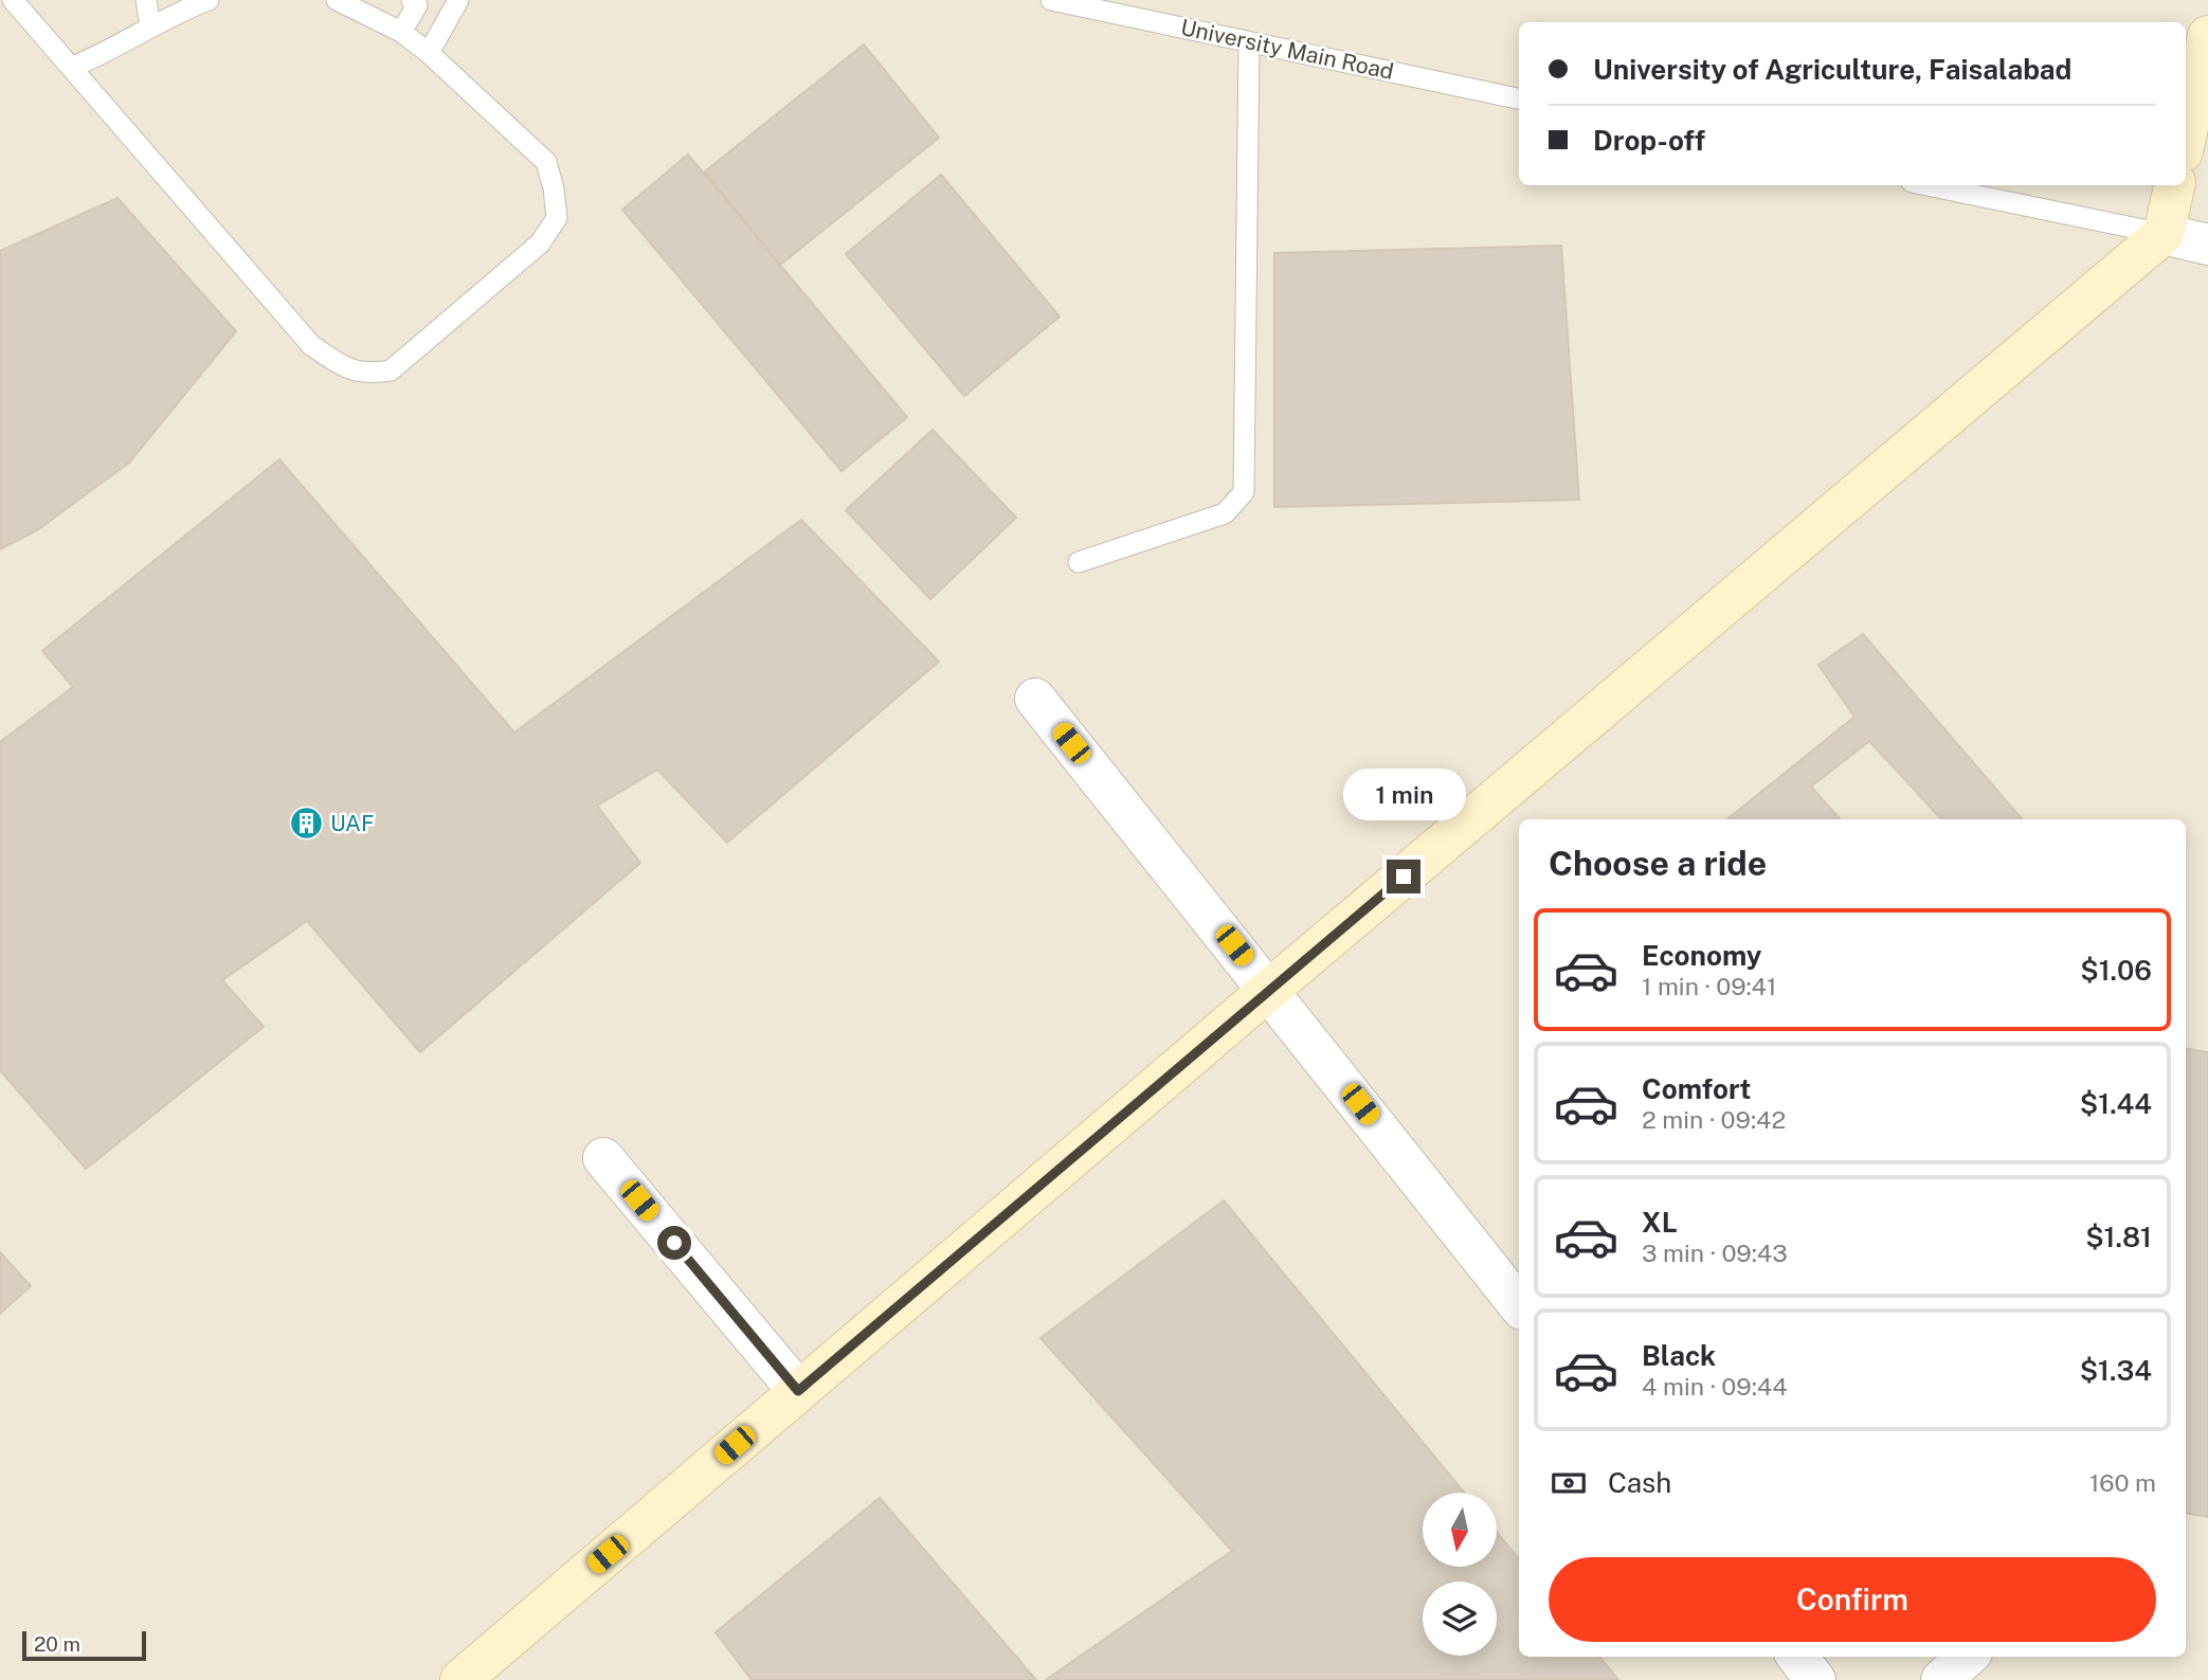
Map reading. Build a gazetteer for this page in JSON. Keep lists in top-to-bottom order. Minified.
{"streets":{"lane":["University Main Road"]},"places":{"building":["UAF"]},"scale_bar":"20 m","north":"bottom","page":{"banner":["University of Agriculture, Faisalabad","Drop-off"],"bubble":"1 min","heading":"Choose a ride","list":[{"name":"Economy","note":"1 min · 09:41","value":"$1.06"},{"name":"Comfort","note":"2 min · 09:42","value":"$1.44"},{"name":"XL","note":"3 min · 09:43","value":"$1.81"},{"name":"Black","note":"4 min · 09:44","value":"$1.34"}],"pay":["Cash","160 m"],"buttons":"Confirm","scale":"20 m"}}
